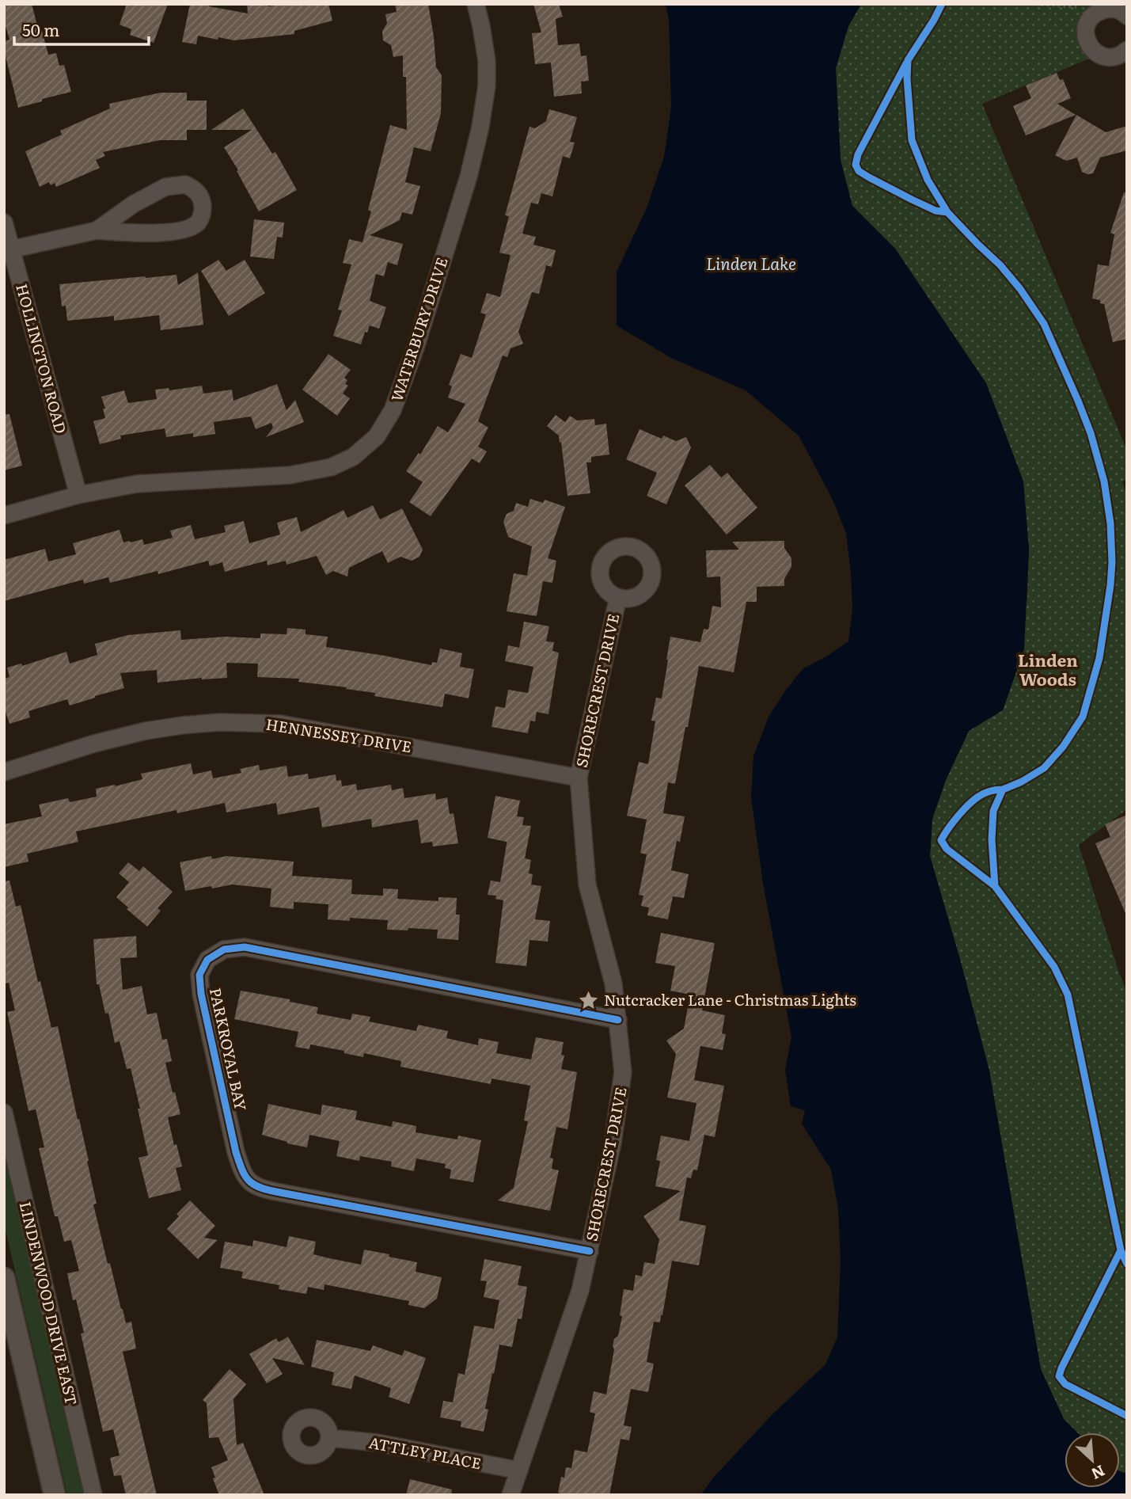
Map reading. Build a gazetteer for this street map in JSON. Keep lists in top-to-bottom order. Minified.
{"streets":{"street":["WATERBURY DRIVE","HOLLINGTON ROAD","SHORECREST DRIVE","HENNESSEY DRIVE","PARKROYAL BAY","LINDENWOOD DRIVE EAST","ATTLEY PLACE"]},"crossings":[["WATERBURY DRIVE","HOLLINGTON ROAD"],["SHORECREST DRIVE","HENNESSEY DRIVE"],["SHORECREST DRIVE","PARKROYAL BAY"],["SHORECREST DRIVE","ATTLEY PLACE"]],"districts":["Linden Woods"],"water":["Linden Lake"],"places":{"place":["Nutcracker Lane - Christmas Lights"]},"scale_bar":"50 m","north":"bottom right"}
